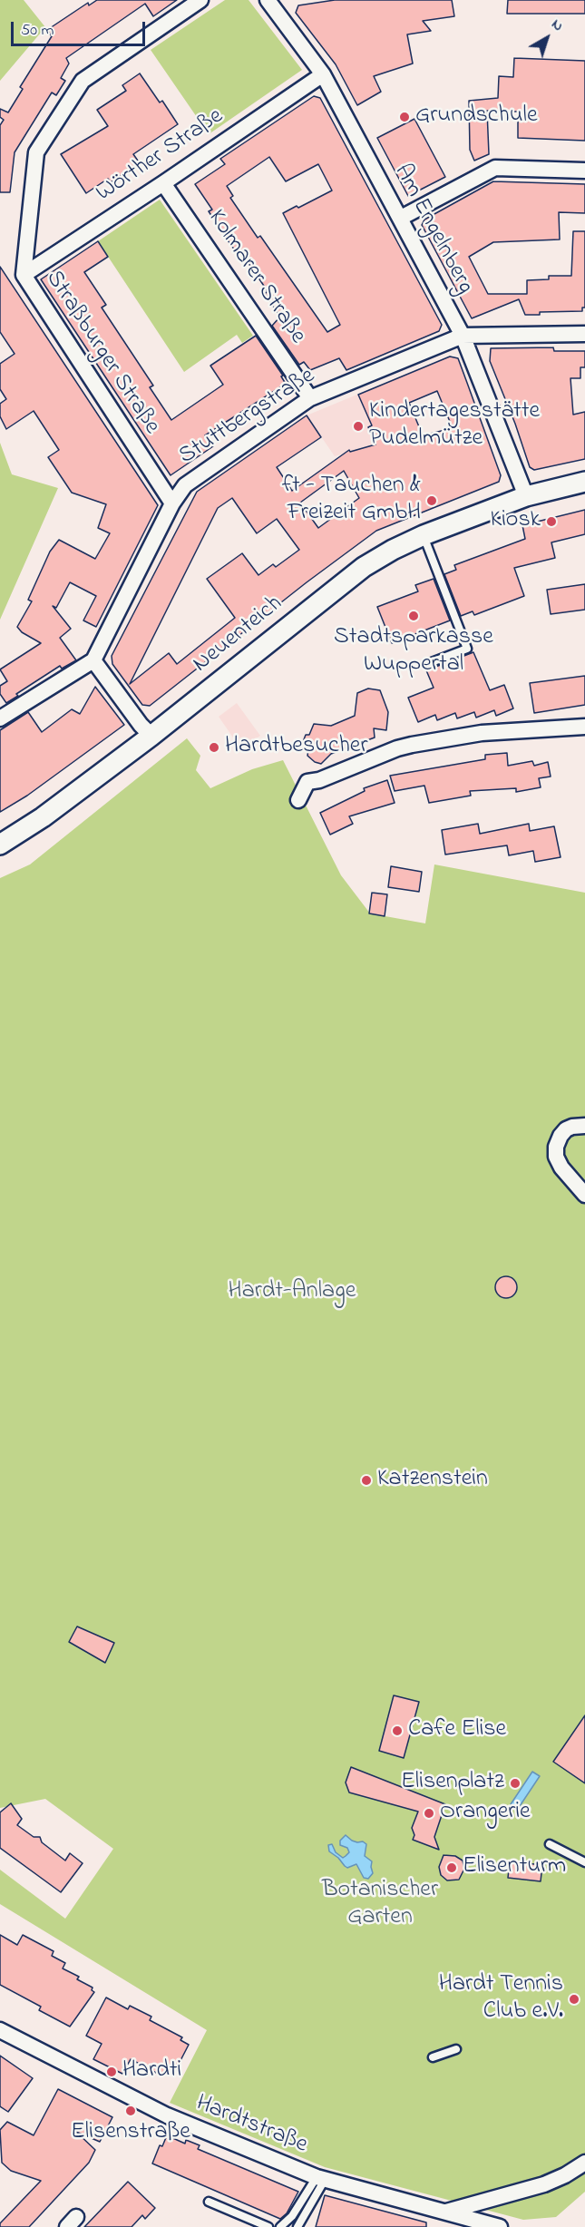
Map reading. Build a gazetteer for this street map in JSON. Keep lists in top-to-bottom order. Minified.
{"streets":{"street":["Wörther Straße","Am Engelnberg","Kolmarer Straße","Straßburger Straße","Stuttbergstraße","Neuenteich","Hardtstraße"]},"crossings":[["Wörther Straße","Am Engelnberg"],["Wörther Straße","Kolmarer Straße"],["Wörther Straße","Straßburger Straße"],["Am Engelnberg","Stuttbergstraße"],["Am Engelnberg","Neuenteich"],["Kolmarer Straße","Stuttbergstraße"],["Straßburger Straße","Stuttbergstraße"]],"parks":["Hardt-Anlage","Botanischer Garten"],"places":["Grundschule","Kindertagesstätte Pudelmütze","ft - Tauchen & Freizeit GmbH","Kiosk","Stadtsparkasse Wuppertal","Hardtbesucher","Katzenstein","Cafe Elise","Elisenplatz","Orangerie","Elisenturm","Hardt Tennis Club e.V.","Hardti","Elisenstraße"],"scale_bar":"50 m","north":"top right"}
